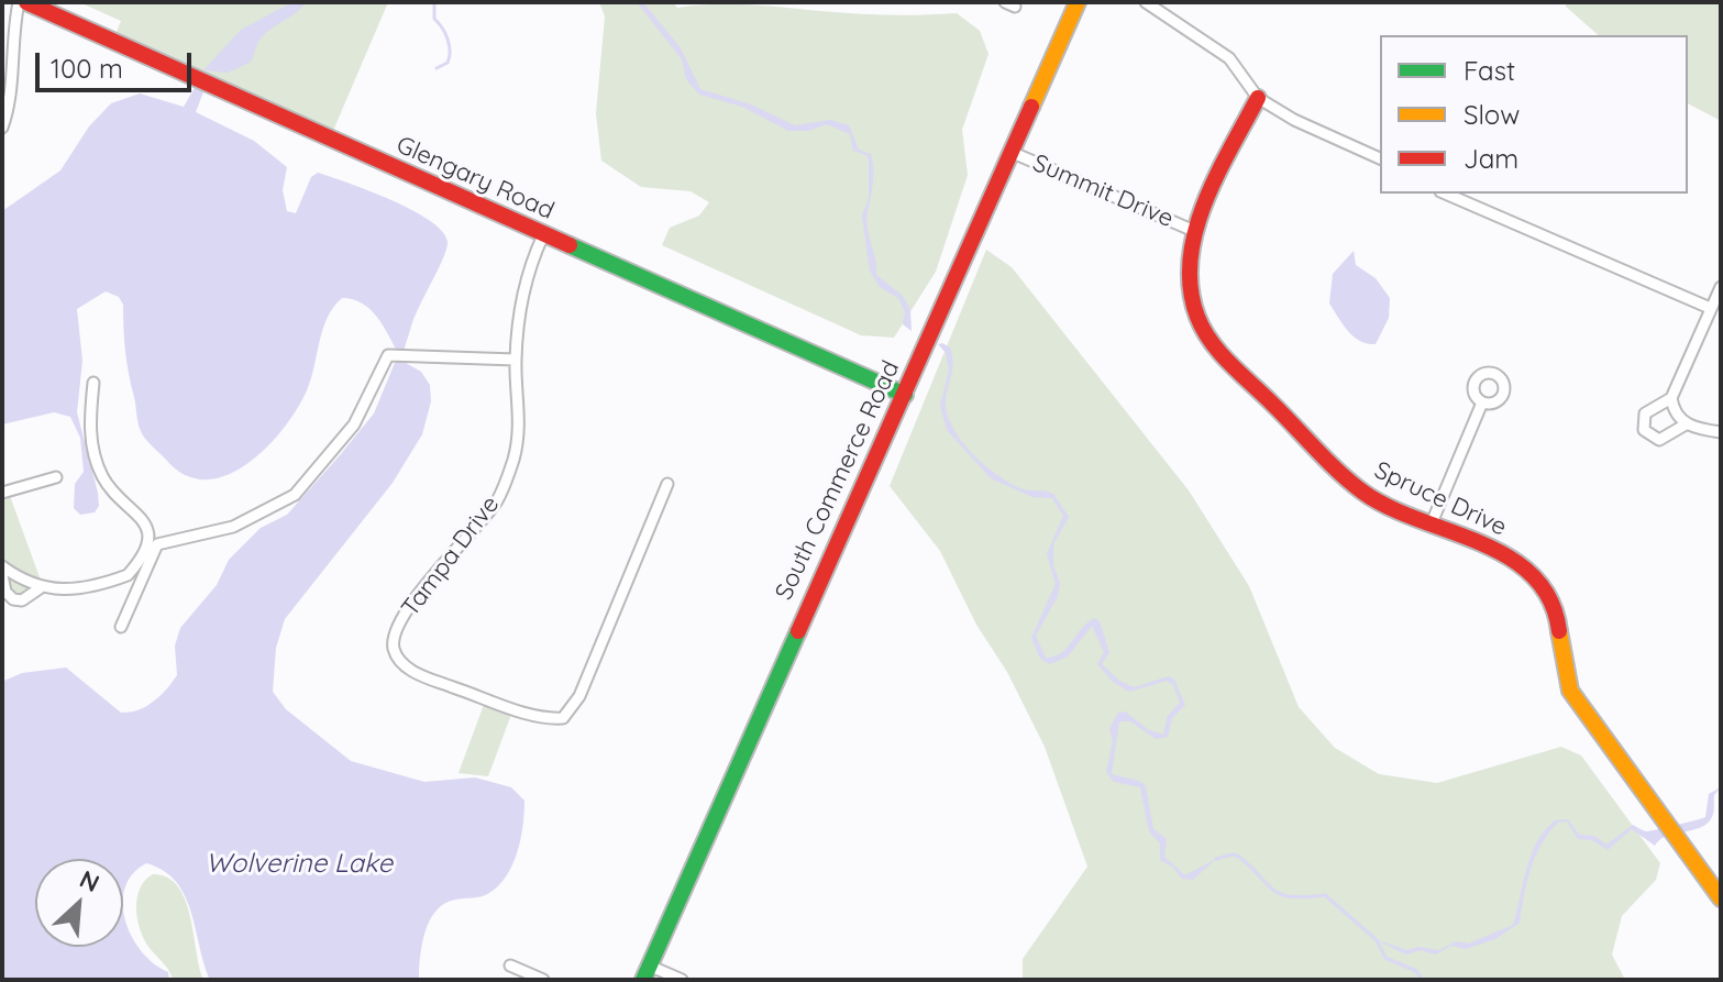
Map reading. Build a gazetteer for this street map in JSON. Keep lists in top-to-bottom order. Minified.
{"streets":{"street":["Glengary Road","Summit Drive","South Commerce Road","Spruce Drive","Tampa Drive"]},"crossings":[["Glengary Road","South Commerce Road"],["Glengary Road","Tampa Drive"],["Summit Drive","South Commerce Road"],["Summit Drive","Spruce Drive"]],"water":["Wolverine Lake"],"legend":["Fast","Slow","Jam"],"scale_bar":"100 m","north":"top right"}
